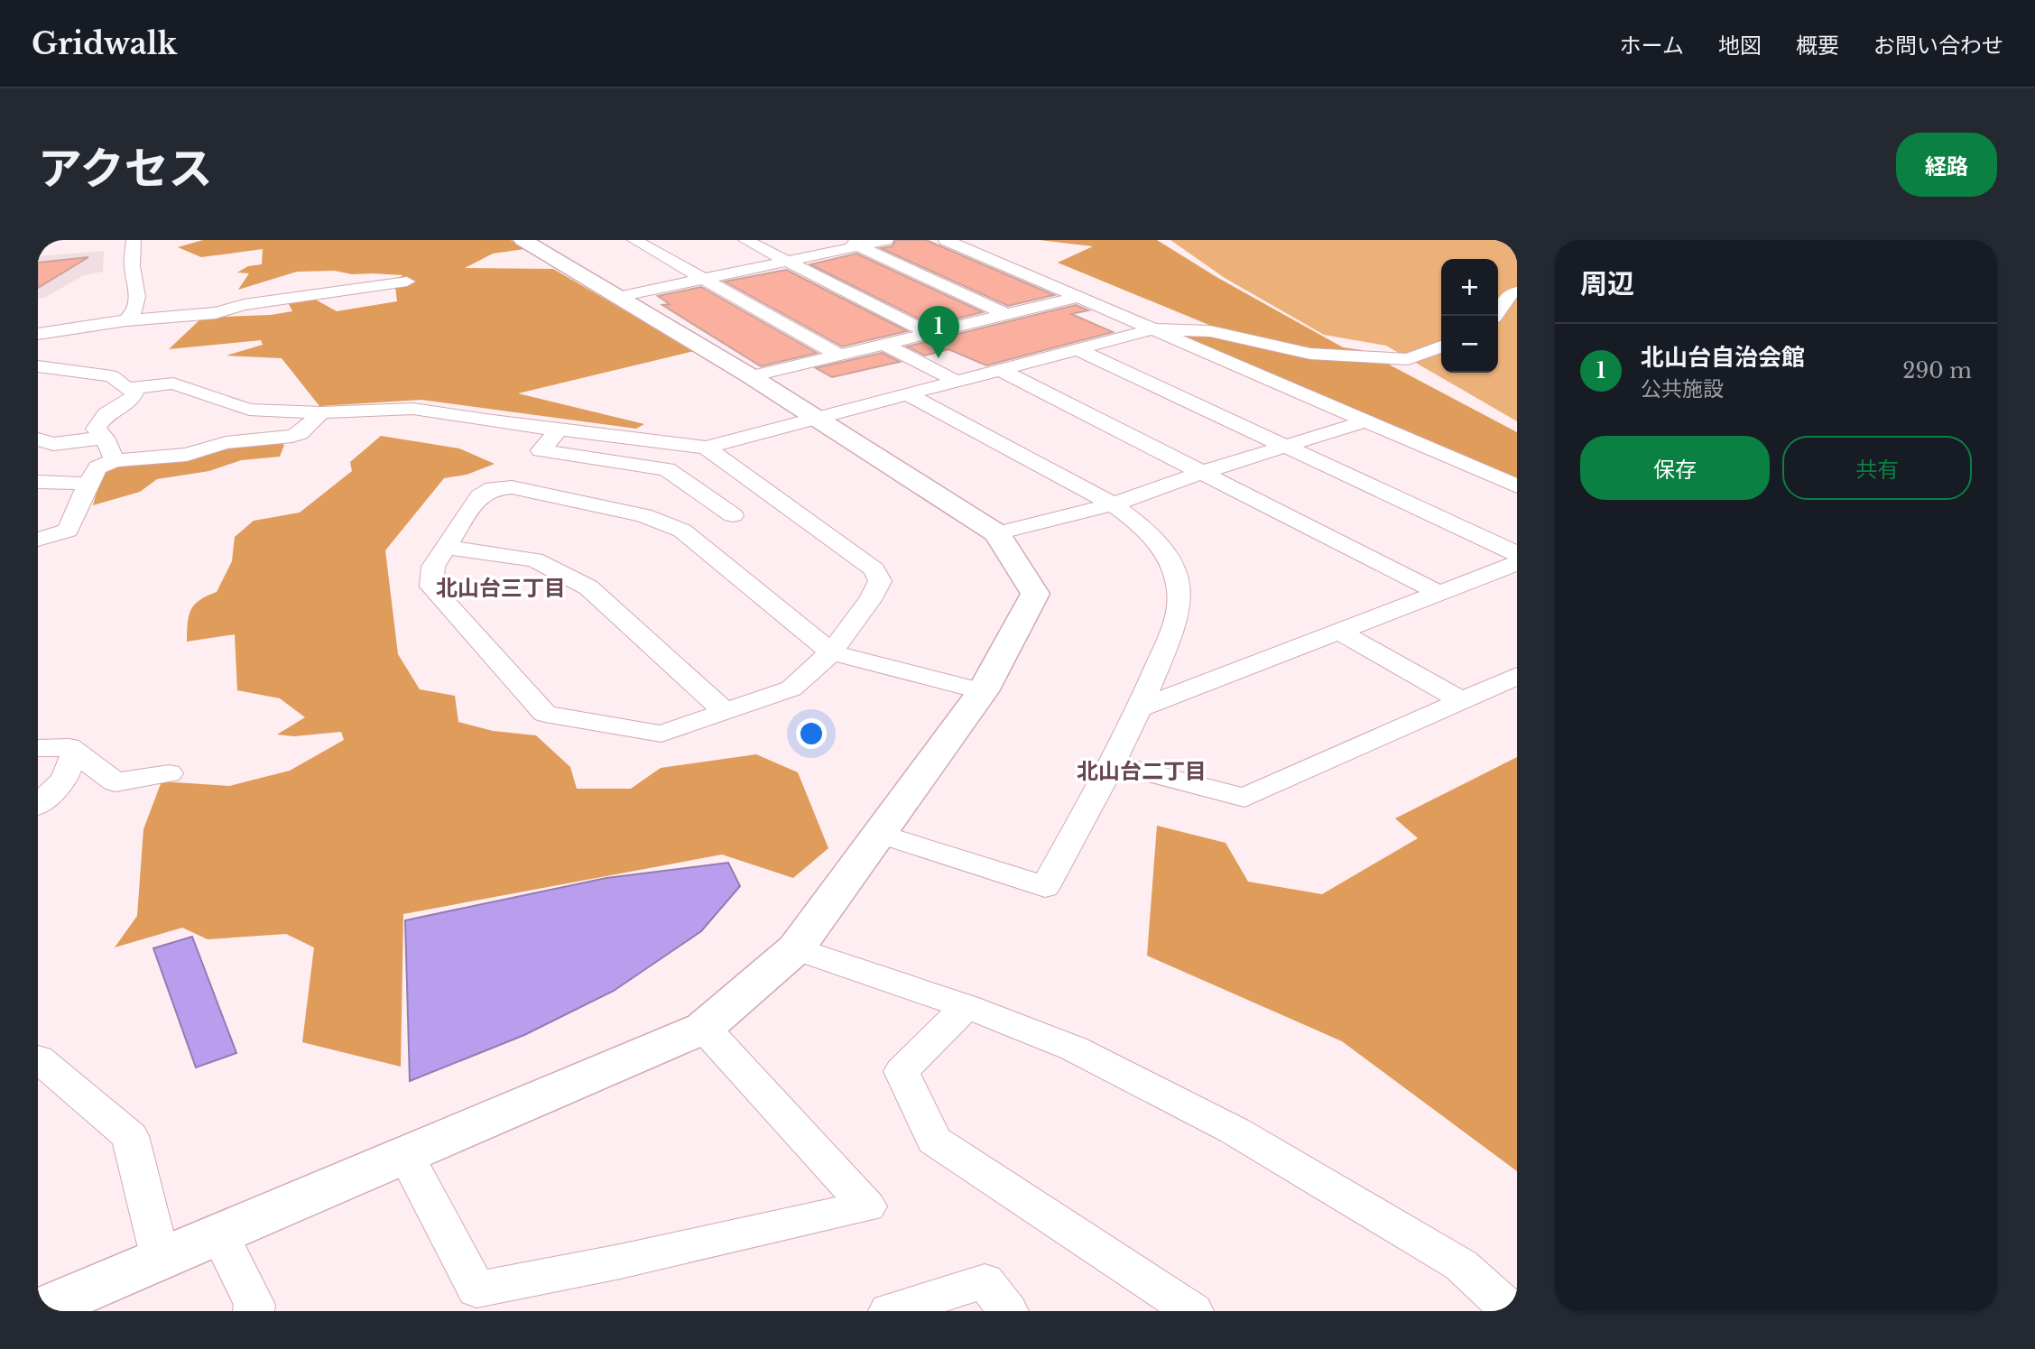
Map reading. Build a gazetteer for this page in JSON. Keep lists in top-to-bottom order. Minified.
{"districts":["北山台三丁目","北山台二丁目"],"page":{"header":"Gridwalk","nav":["ホーム","地図","概要","お問い合わせ"],"title":"アクセス","buttons":["経路",["保存","共有"]],"heading":"周辺","map_buttons":["+","−"],"pins":"1","list":[{"mark":"1","name":"北山台自治会館","note":"公共施設","value":"290 m"}]}}
